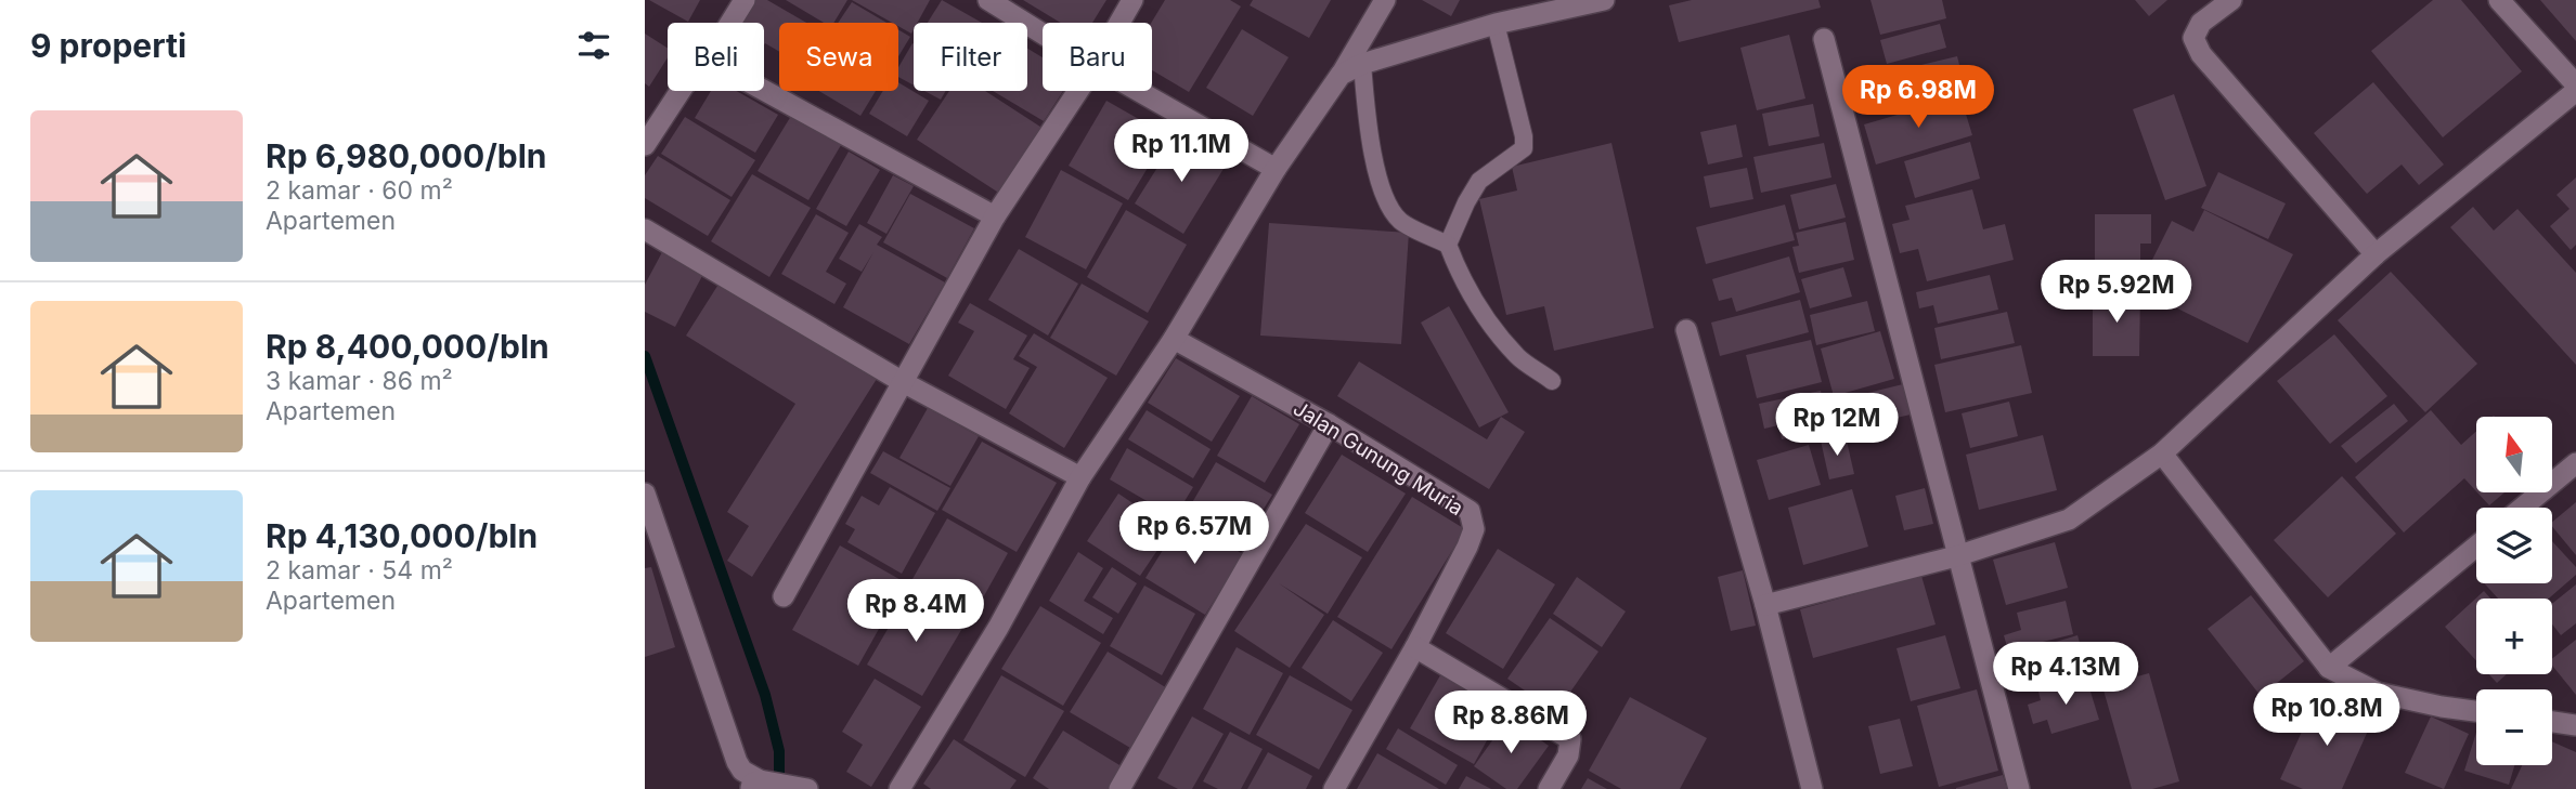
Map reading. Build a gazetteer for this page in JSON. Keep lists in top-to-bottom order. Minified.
{"streets":{"street":["Jalan Gunung Muria"]},"north":"top","page":{"heading":"9 properti","chip":["Beli","Sewa","Filter","Baru"],"price":["Rp 6.98M","Rp 11.1M","Rp 5.92M","Rp 12M","Rp 6.57M","Rp 8.4M","Rp 4.13M","Rp 10.8M","Rp 8.86M"],"list":[{"name":"Rp 6,980,000/bln","note":"2 kamar · 60 m² · Apartemen"},{"name":"Rp 8,400,000/bln","note":"3 kamar · 86 m² · Apartemen"},{"name":"Rp 4,130,000/bln","note":"2 kamar · 54 m² · Apartemen"}],"map_buttons":["+","−"]}}
